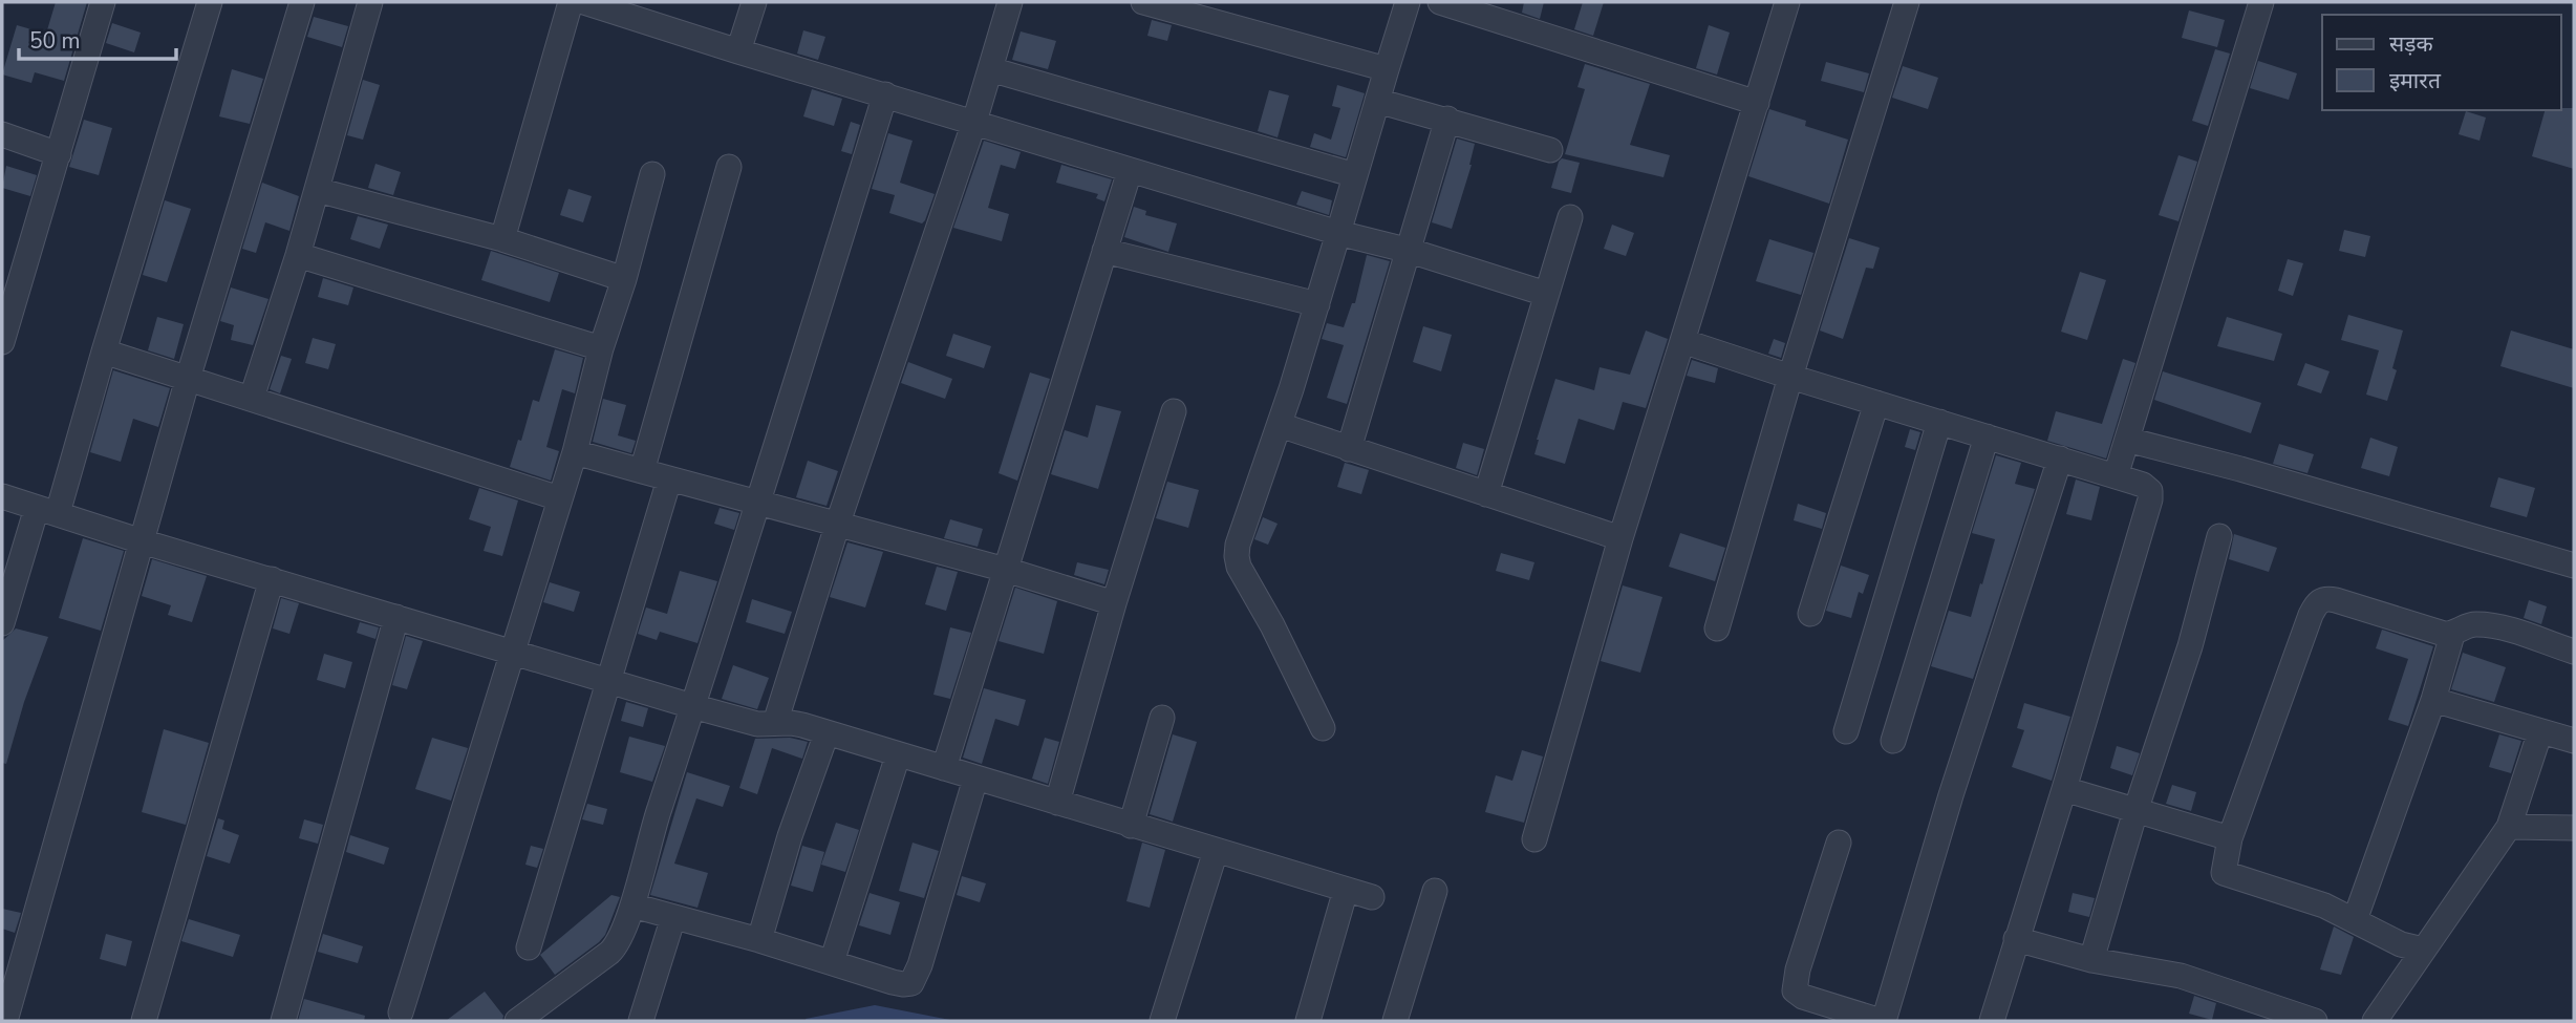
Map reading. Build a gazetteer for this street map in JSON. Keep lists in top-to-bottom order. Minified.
{"legend":["सड़क","इमारत"],"scale_bar":"50 m"}
